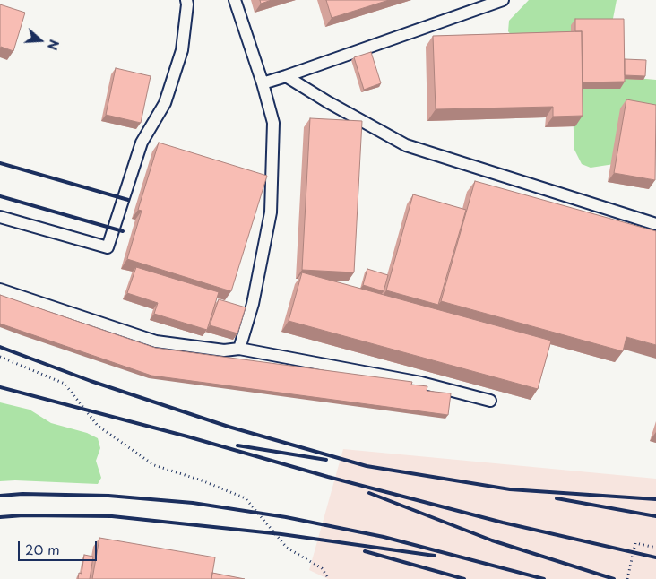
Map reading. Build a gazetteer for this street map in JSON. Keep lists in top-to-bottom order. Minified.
{"scale_bar":"20 m","north":"right"}
